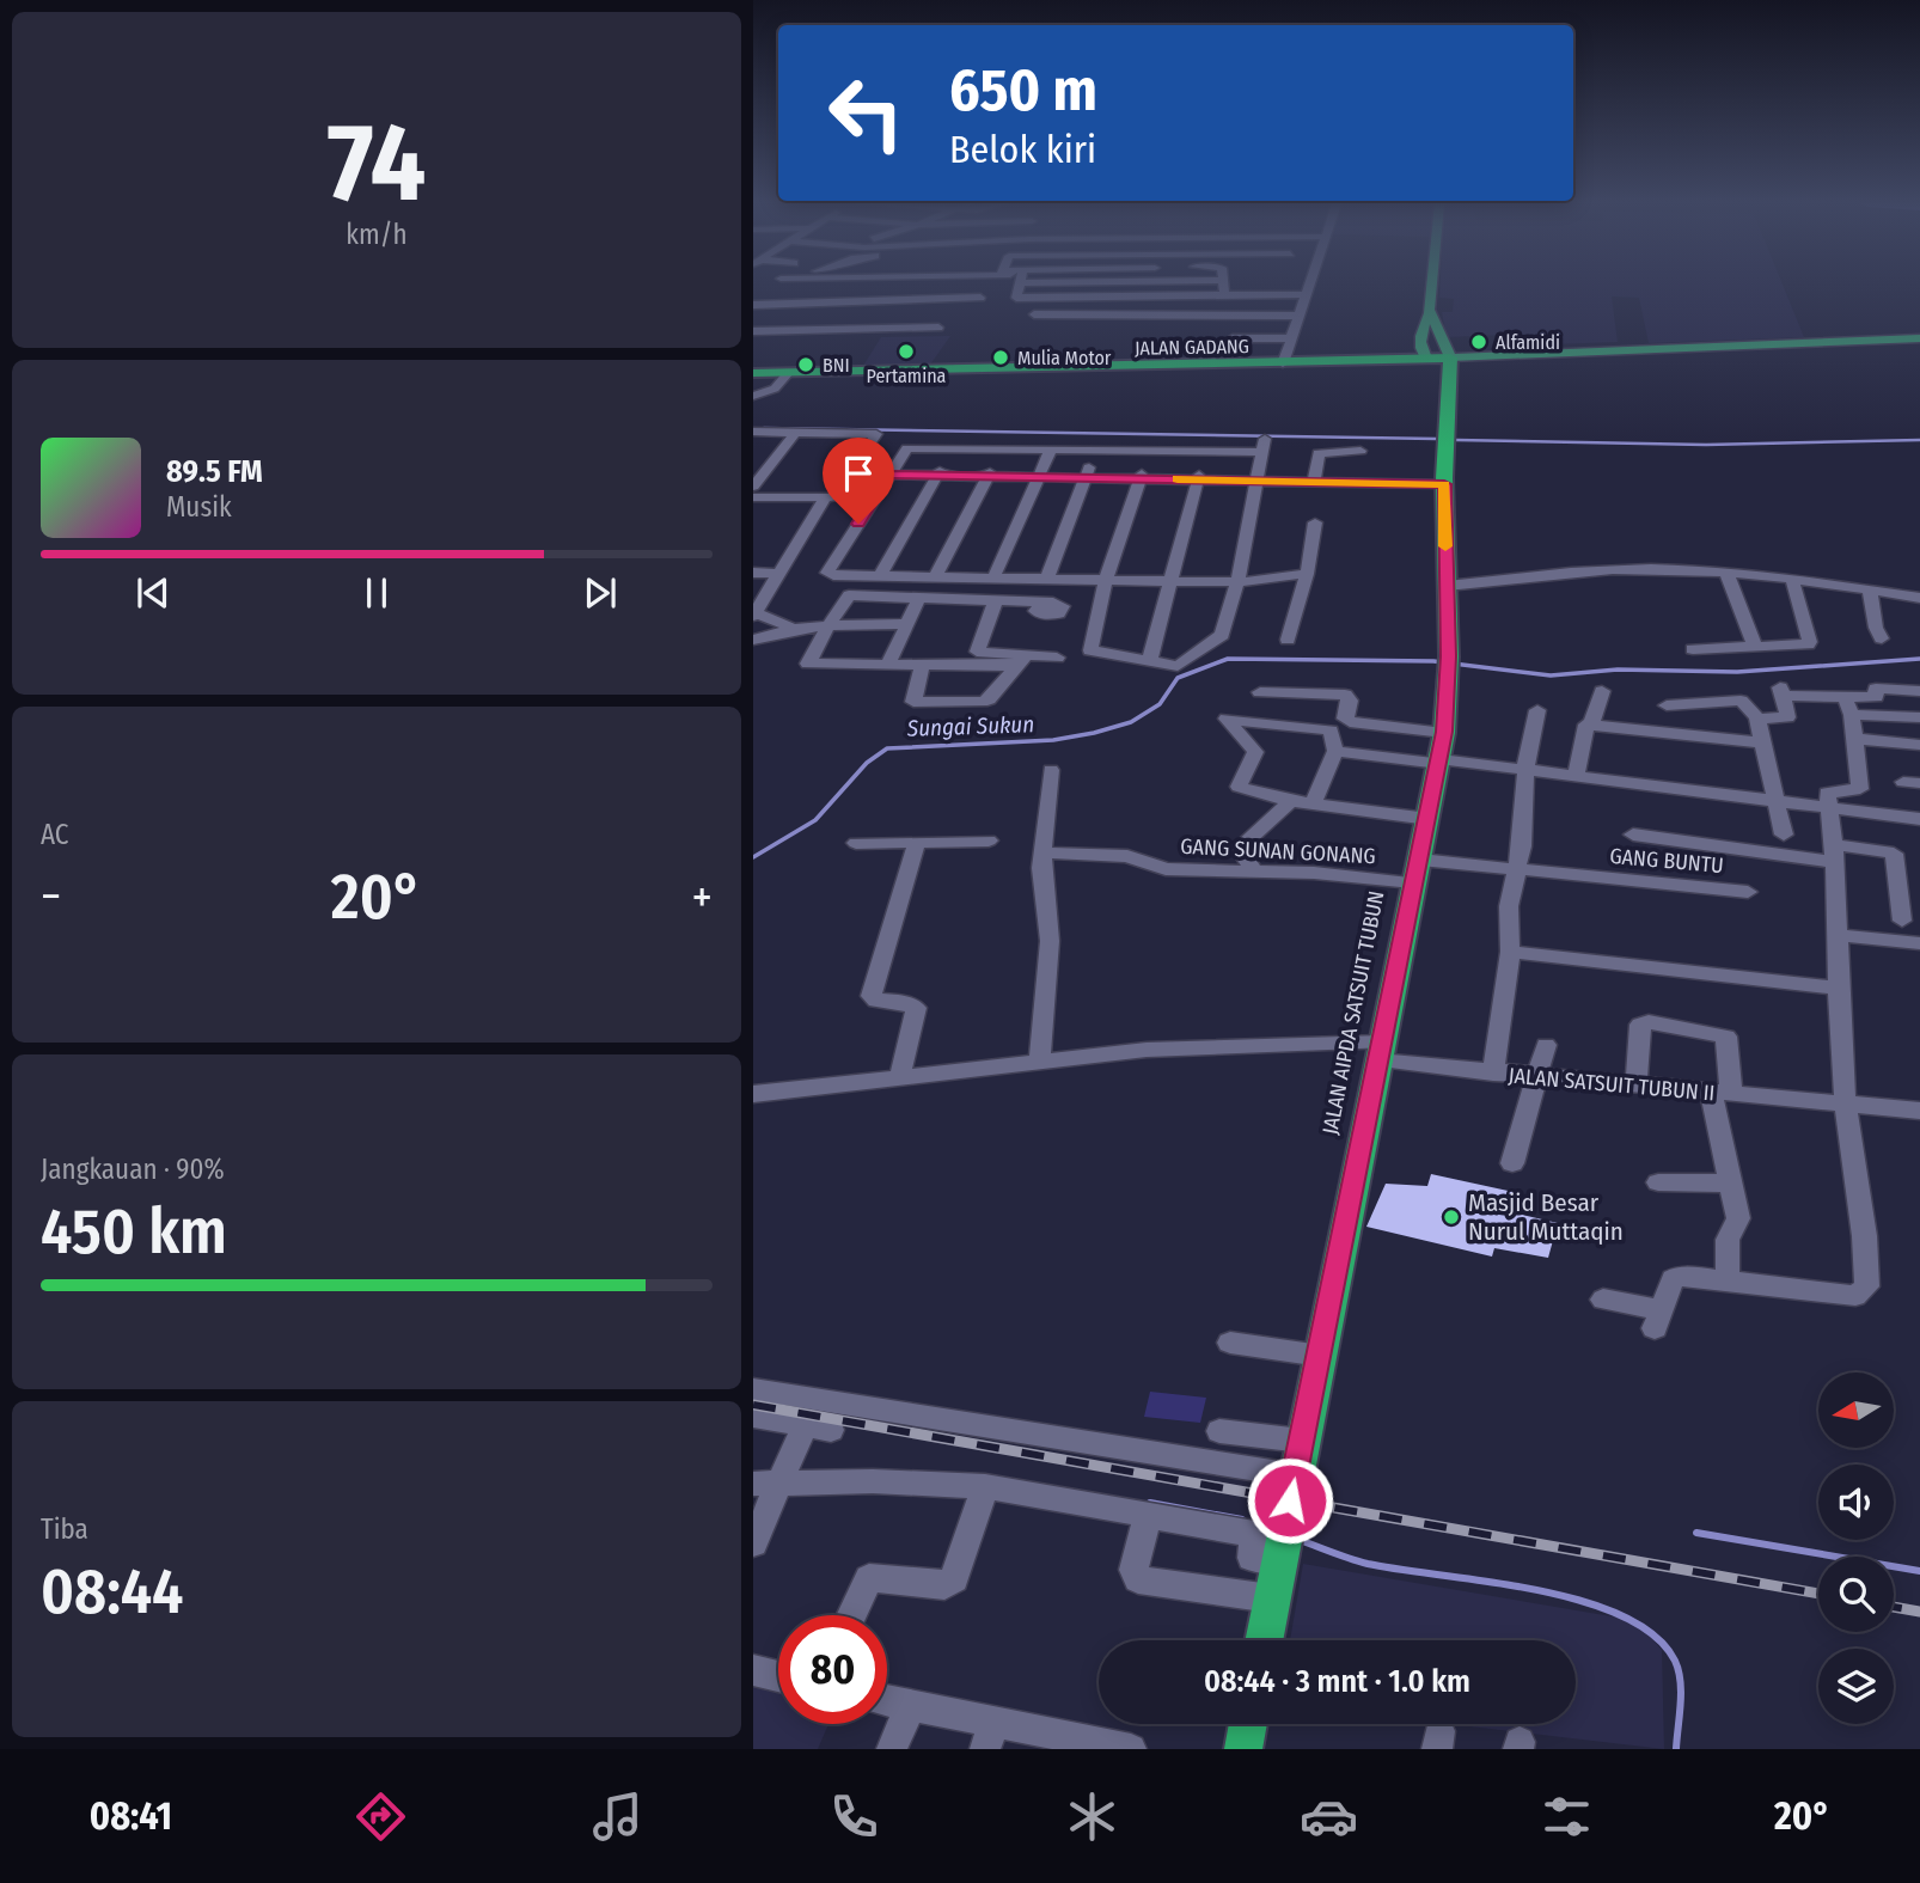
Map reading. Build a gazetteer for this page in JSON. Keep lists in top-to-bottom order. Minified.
{"streets":{"highway":["JALAN GADANG","JALAN AIPDA SATSUIT TUBUN"],"street":["GANG SUNAN GONANG","GANG BUNTU","JALAN SATSUIT TUBUN II"]},"crossings":[["JALAN GADANG","JALAN AIPDA SATSUIT TUBUN"],["GANG SUNAN GONANG","GANG BUNTU"],["GANG SUNAN GONANG","JALAN AIPDA SATSUIT TUBUN"],["JALAN AIPDA SATSUIT TUBUN","JALAN SATSUIT TUBUN II"]],"water":["Sungai Sukun"],"places":["Alfamidi","Pertamina","Mulia Motor","BNI","Masjid Besar Nurul Muttaqin"],"north":"left","page":{"tile":[["74","km/h"],"AC",["Jangkauan · 90%","450 km"],["Tiba","08:44"]],"turn":["650 m","Belok kiri"],"song":["89.5 FM","Musik"],"heat":["−","20°","+"],"limit":"80","trip":"08:44 · 3 mnt · 1.0 km","tabs":["08:41","20°"]}}
